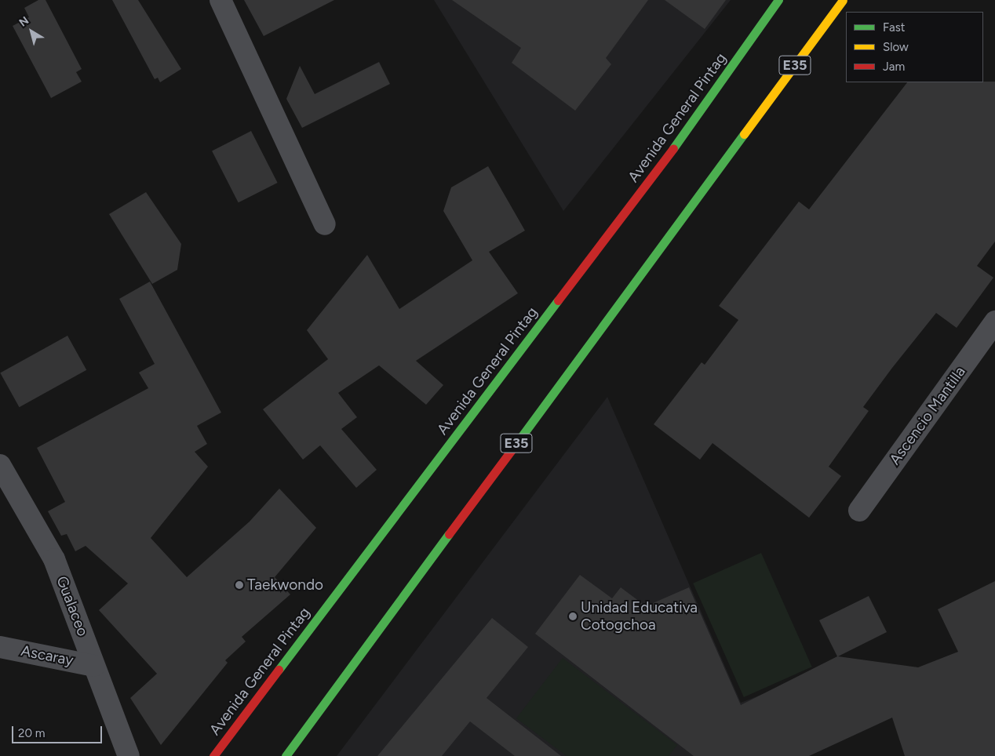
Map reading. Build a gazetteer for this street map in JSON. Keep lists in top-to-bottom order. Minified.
{"streets":{"highway":["E35","Avenida General Pintag"],"street":["Ascencio Mantilla","Gualaceo","Ascaray"]},"crossings":[["Gualaceo","Ascaray"]],"places":["Taekwondo","Unidad Educativa Cotogchoa"],"legend":["Fast","Slow","Jam"],"scale_bar":"20 m","north":"top left"}
